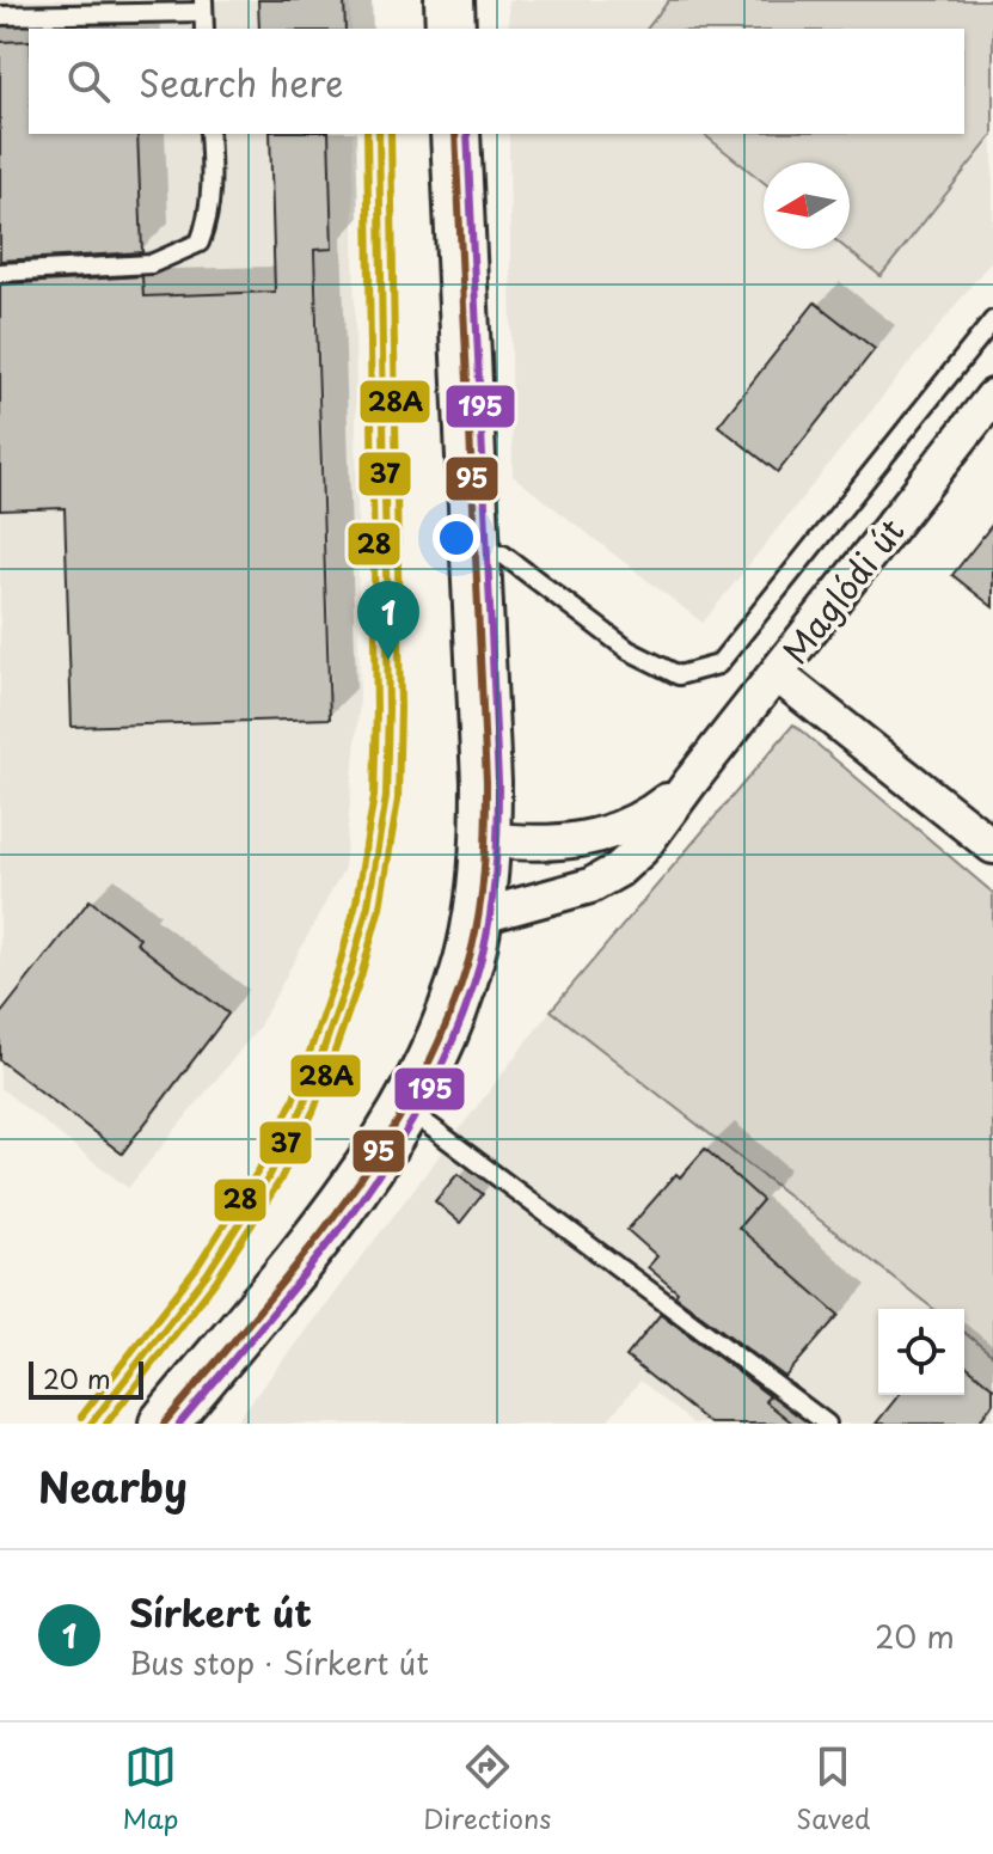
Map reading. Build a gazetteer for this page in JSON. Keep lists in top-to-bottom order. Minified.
{"streets":{"street":["Maglódi út"]},"lines":["transit line 37","transit line 28A","transit line 28","transit line 95","transit line 195"],"scale_bar":"20 m","north":"left","page":{"search":"Search here","pins":"1","scale":"20 m","heading":"Nearby","list":[{"mark":"1","name":"Sírkert út","note":"Bus stop · Sírkert út","value":"20 m"}],"nav":["Map","Directions","Saved"]}}
